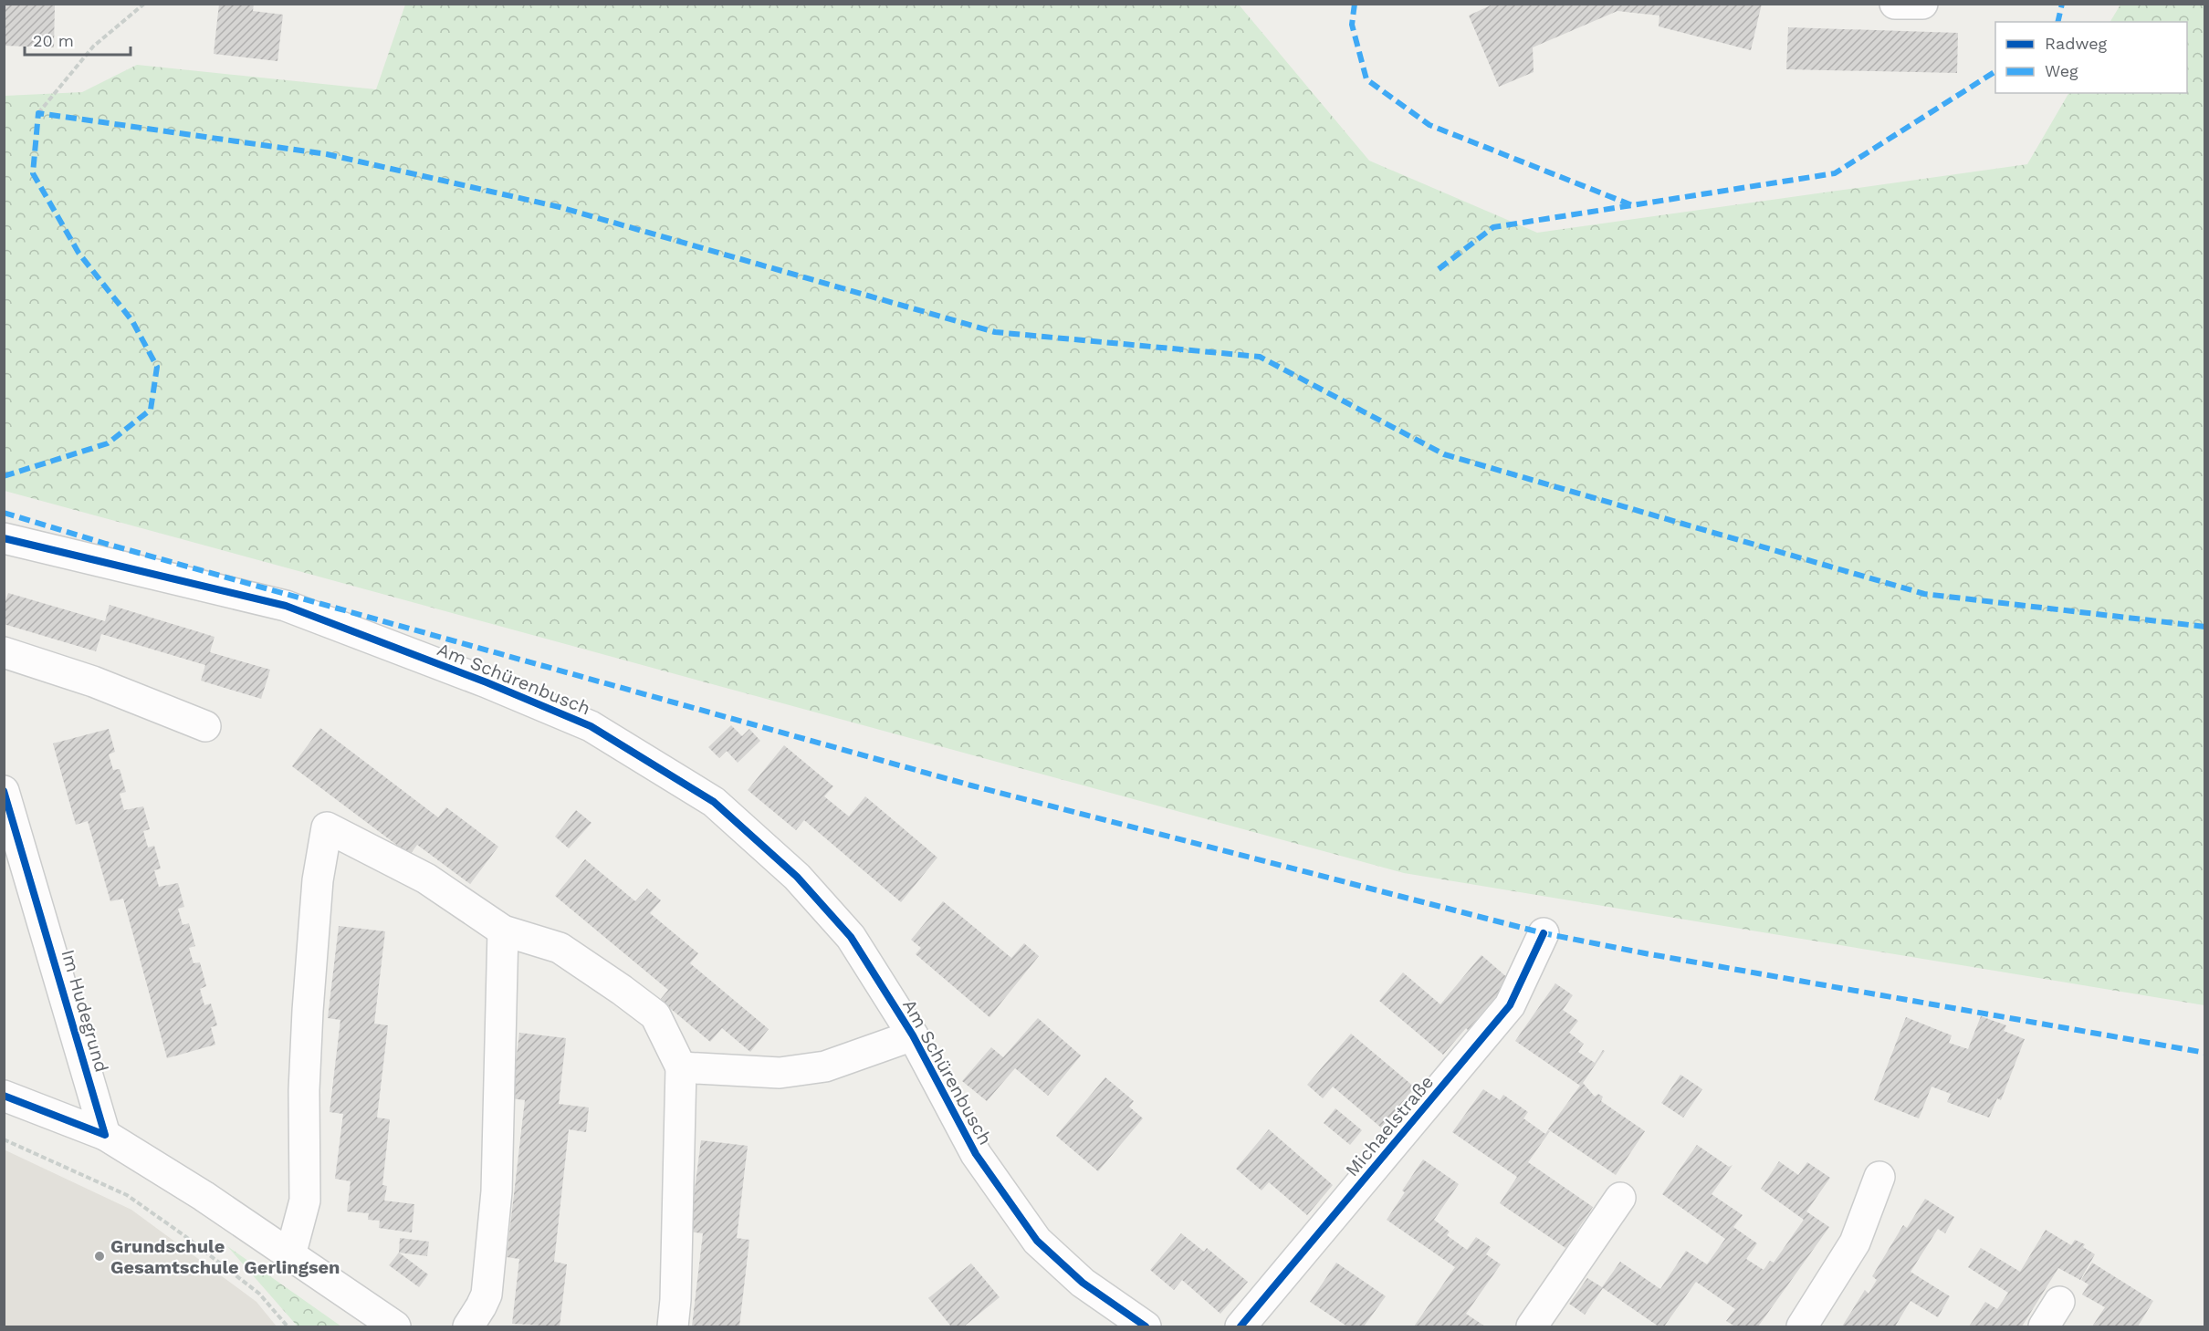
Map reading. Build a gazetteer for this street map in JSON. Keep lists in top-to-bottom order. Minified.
{"streets":{"street":["Am Schürenbusch","Im Hudegrund","Michaelstraße"]},"places":["Grundschule Gesamtschule Gerlingsen"],"legend":["Radweg","Weg"],"scale_bar":"20 m"}
